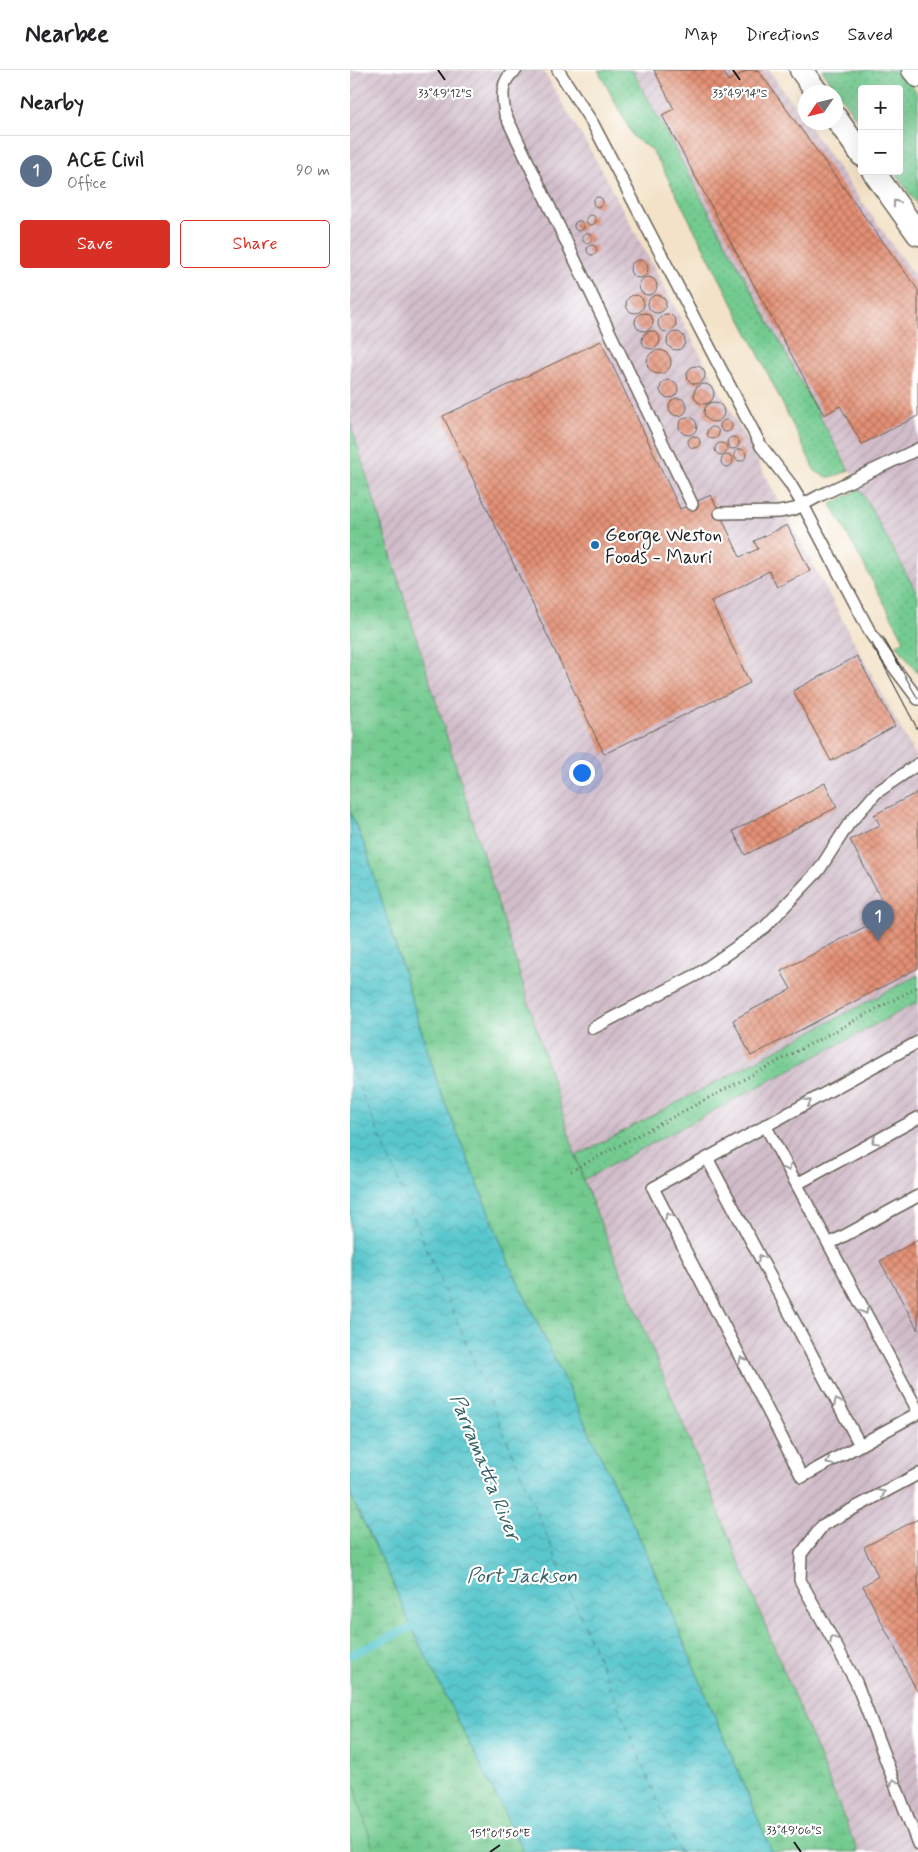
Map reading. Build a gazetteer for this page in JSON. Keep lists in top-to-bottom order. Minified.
{"water":["Parramatta River","Port Jackson"],"places":["George Weston Foods - Mauri"],"north":"bottom left","page":{"header":"Nearbee","nav":["Map","Directions","Saved"],"heading":"Nearby","map_buttons":["+","−"],"list":[{"mark":"1","name":"ACE Civil","note":"Office","value":"90 m"}],"buttons":["Save","Share"],"pins":"1"},"coordinates":["33°49'12\"S","33°49'14\"S","33°49'06\"S","151°01'50\"E"]}
